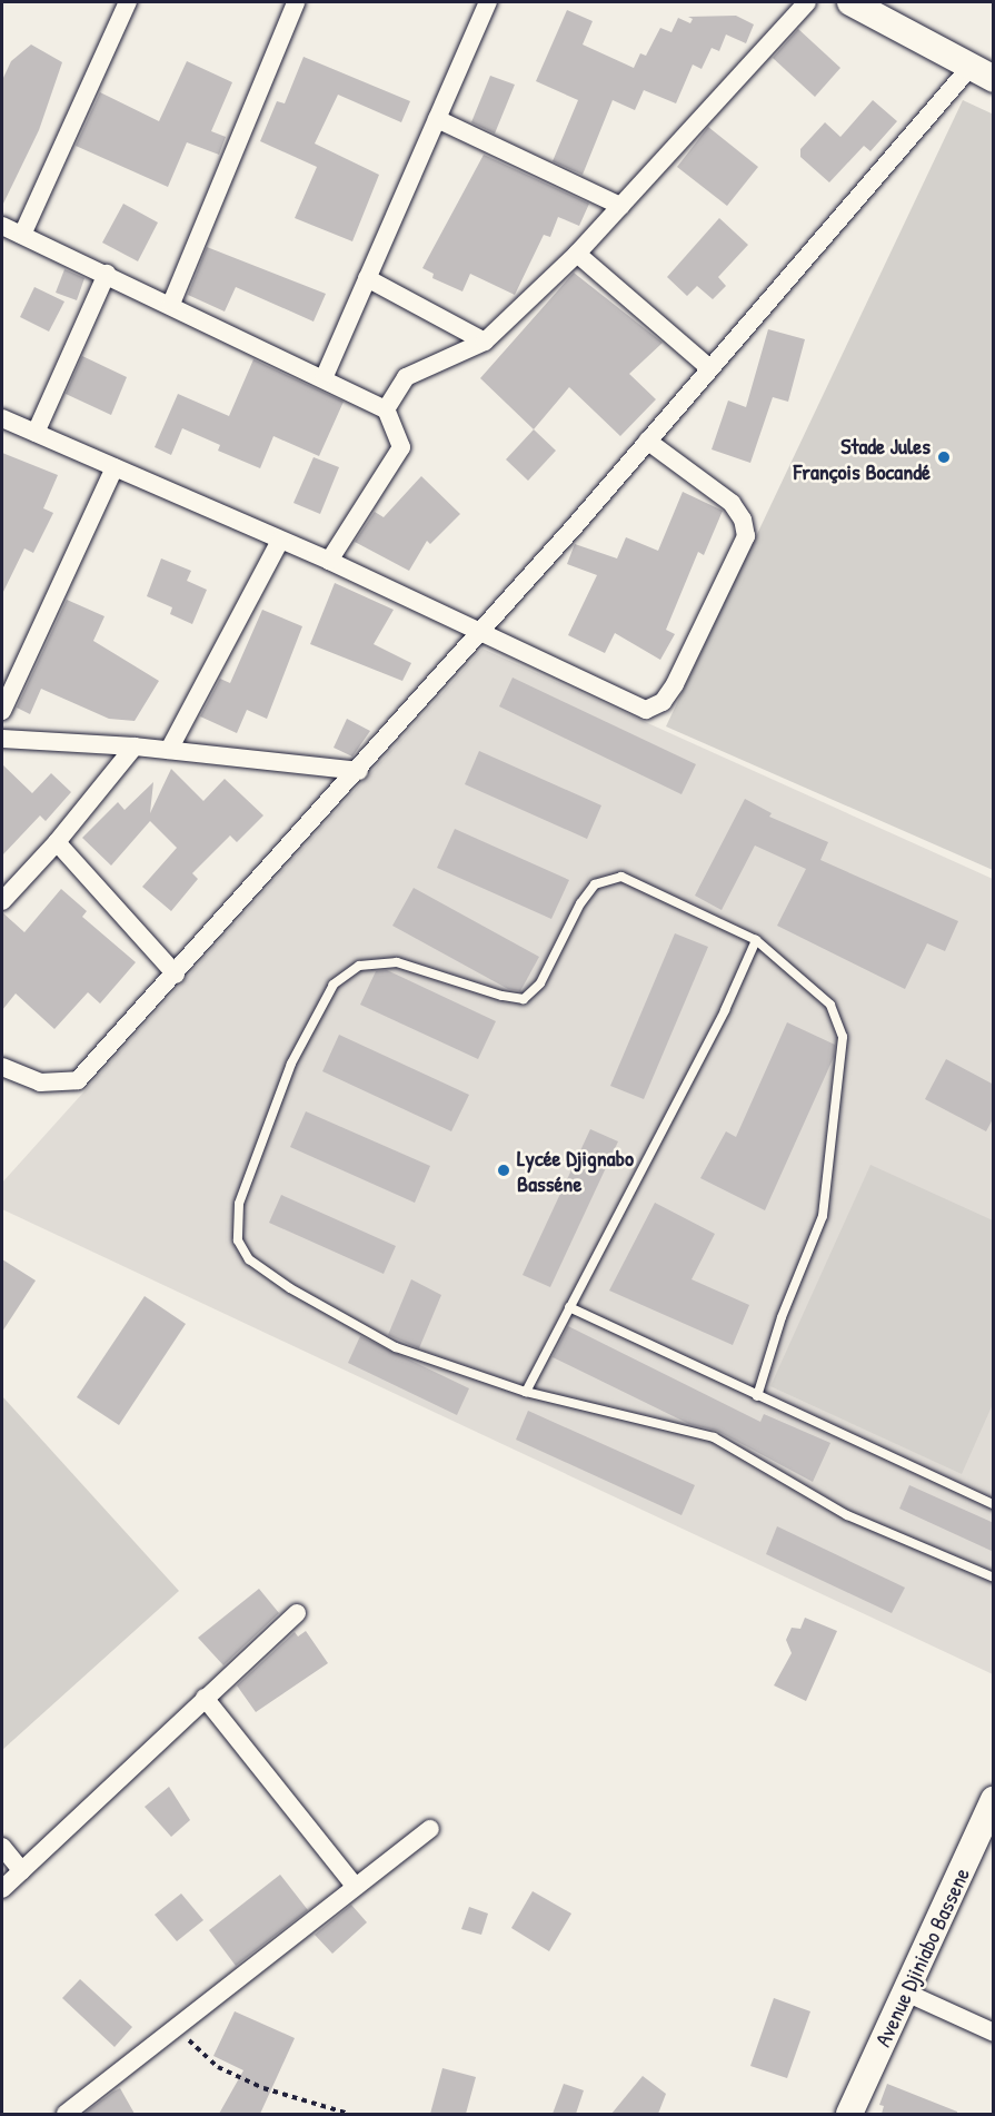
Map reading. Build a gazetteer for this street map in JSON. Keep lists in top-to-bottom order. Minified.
{"streets":{"main road":["Avenue Djiniabo Bassene"]},"places":["Stade Jules François Bocandé","Lycée Djignabo Basséne"]}
